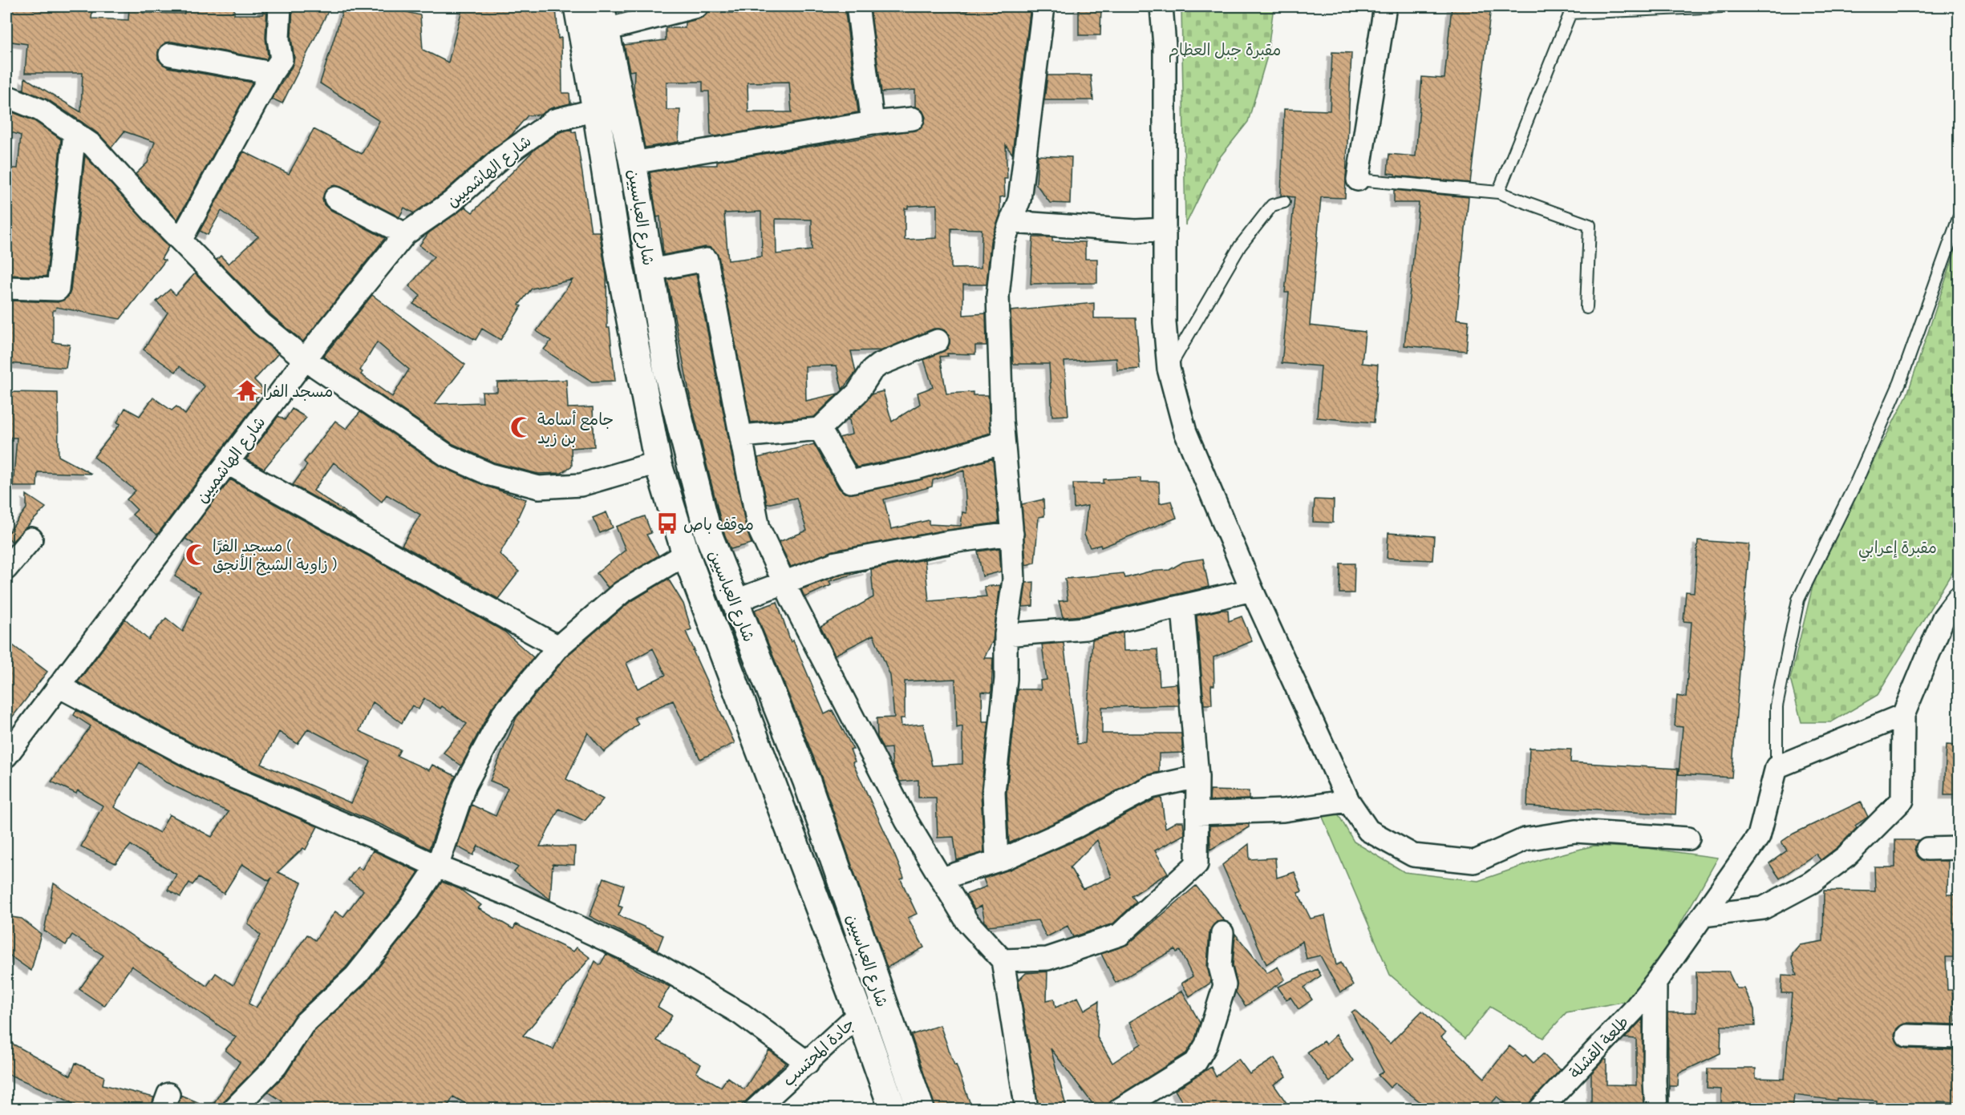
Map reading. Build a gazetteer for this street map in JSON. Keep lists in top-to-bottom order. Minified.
{"streets":{"main road":["شارع العباسيين"],"street":["شارع الهاشميين","طلعة القشلة","جادة المحتسب"]},"crossings":[["شارع الهاشميين","شارع العباسيين"],["شارع العباسيين","جادة المحتسب"]],"parks":["مقبرة جبل العظام","مقبرة إعرابي"],"places":{"temple":["مسجد الفرا"],"mosque":["جامع أسامة بن زيد","مسجد الفرَّا ( زاوية الشيخ الأنجق )"],"bus stop":["موقف باص"]}}
